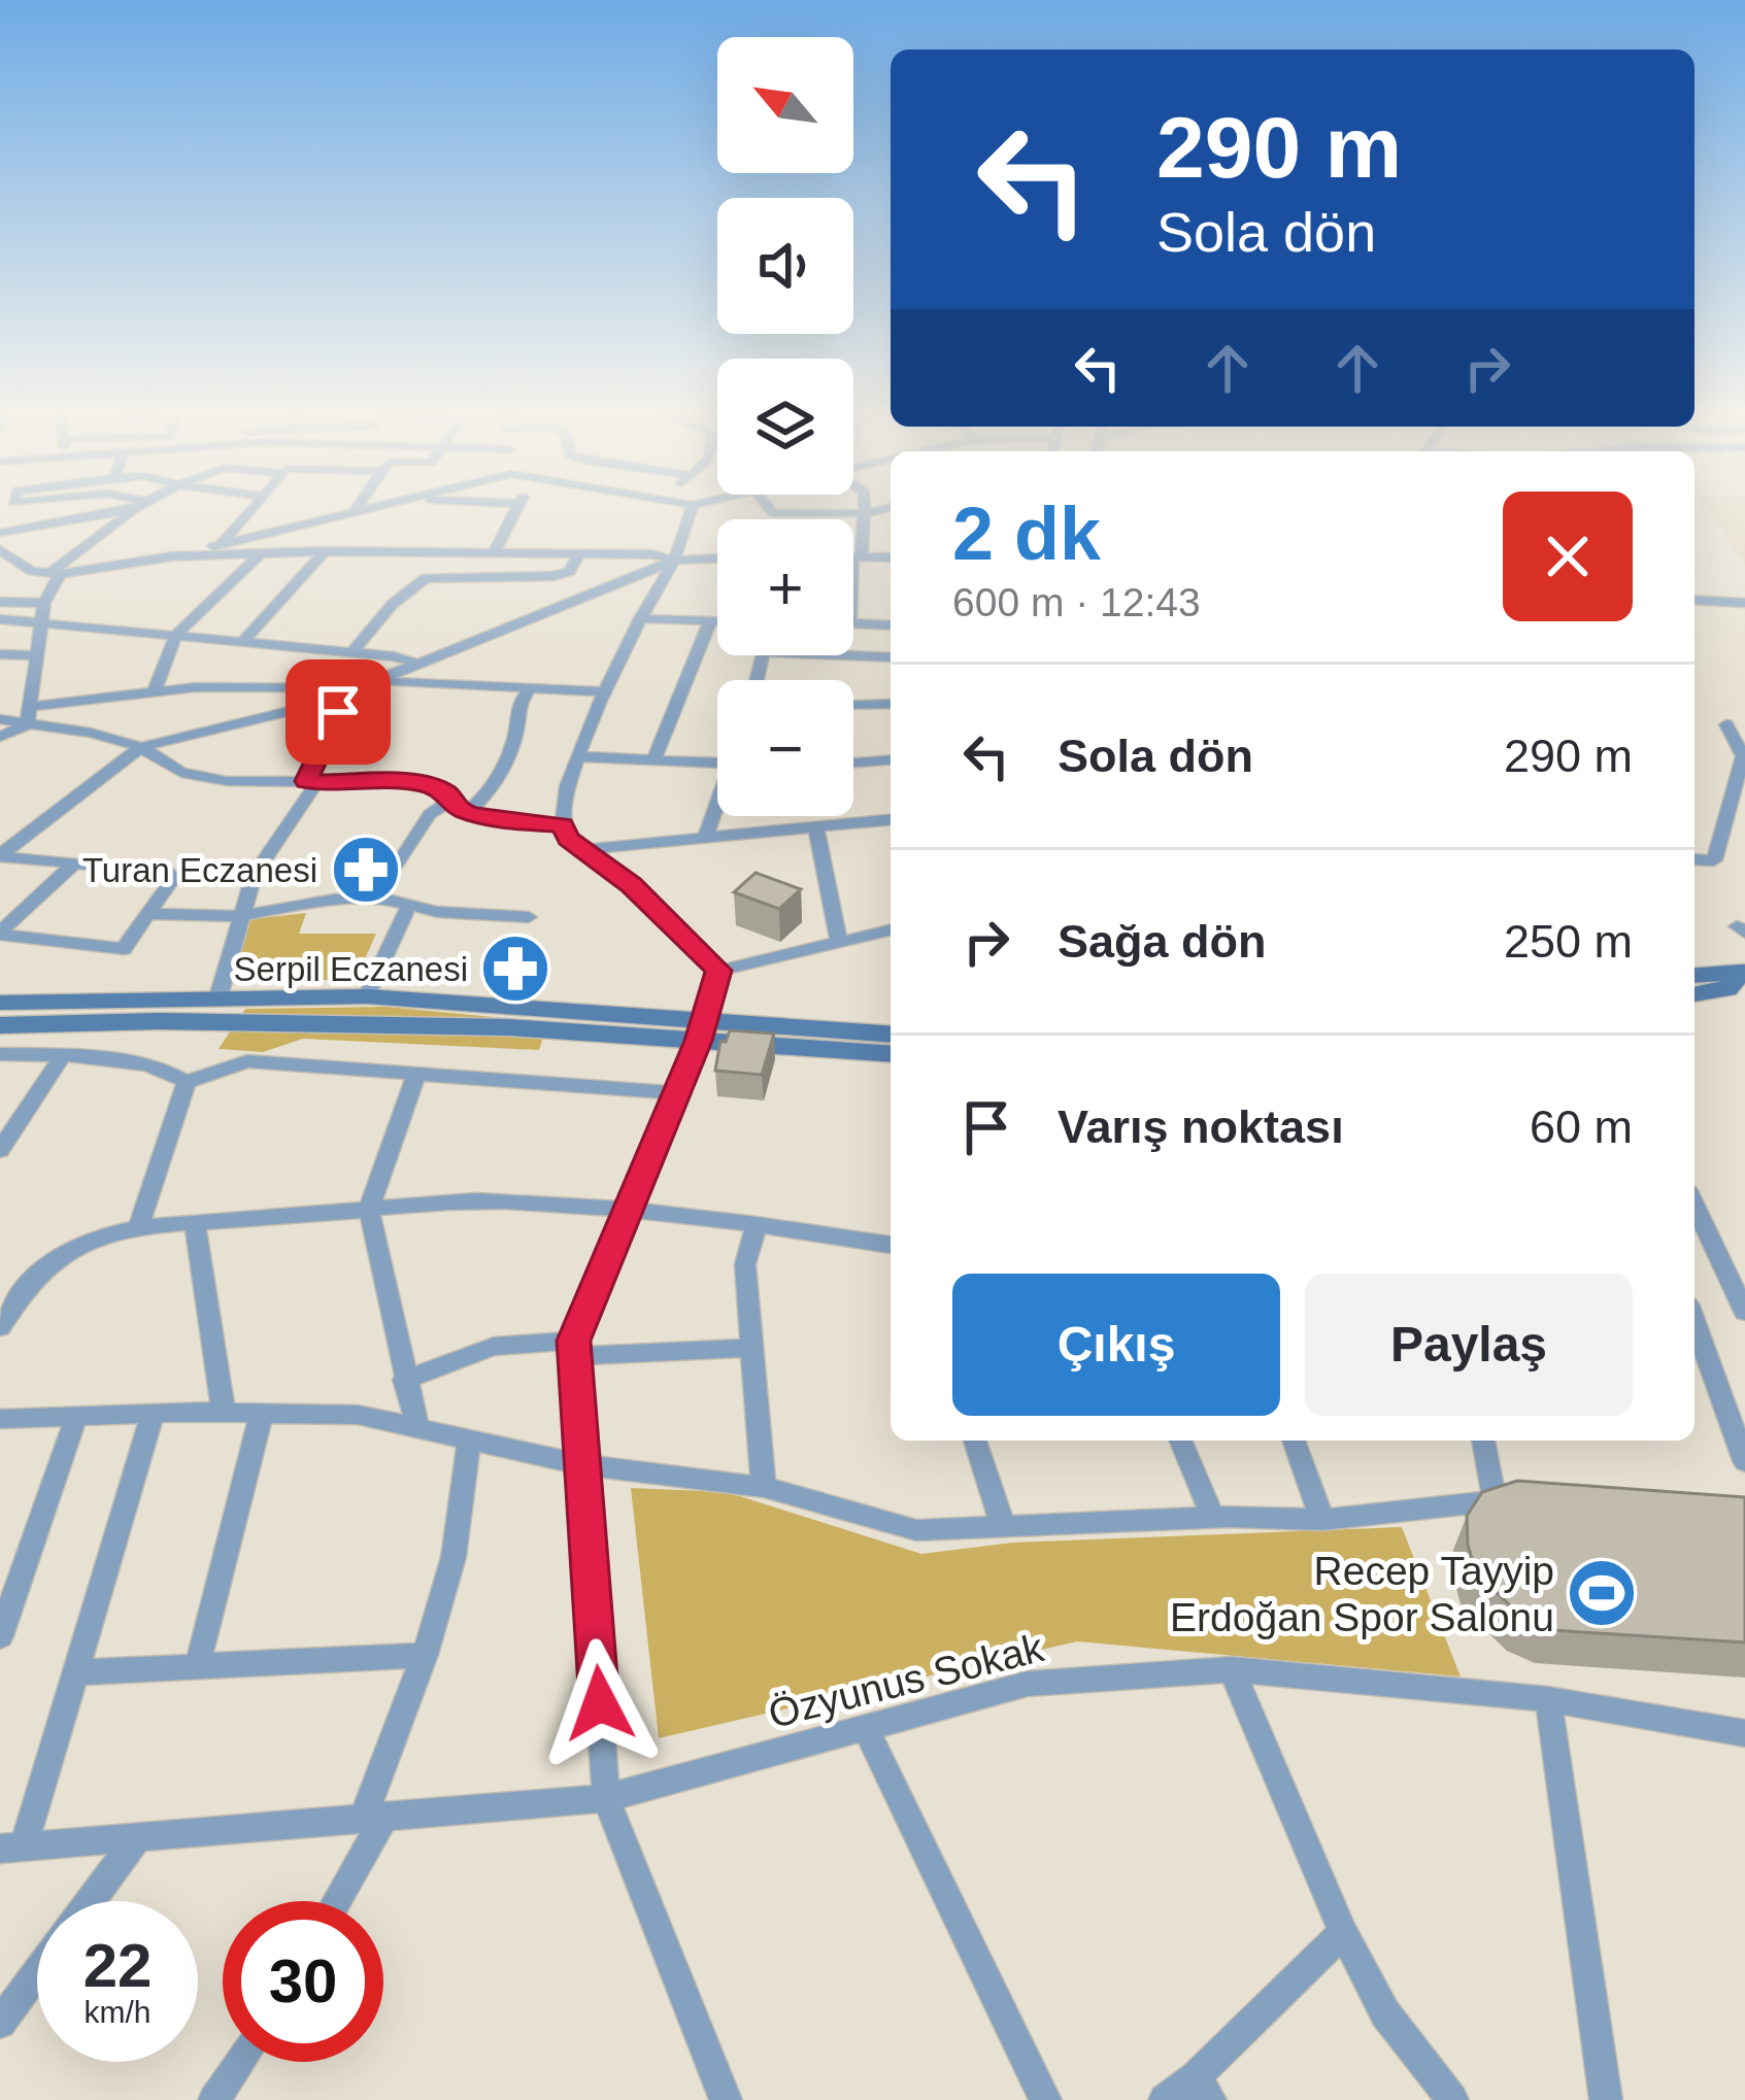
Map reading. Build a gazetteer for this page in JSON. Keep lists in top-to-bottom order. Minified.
{"streets":{"street":["Özyunus Sokak"]},"places":{"pharmacy":["Turan Eczanesi","Serpil Eczanesi"],"sports":["Recep Tayyip Erdoğan Spor Salonu"]},"north":"top left","page":{"map_buttons":["+","−"],"turn":["290 m","Sola dön"],"heading":["2 dk","600 m · 12:43"],"list":[{"name":"Sola dön","value":"290 m"},{"name":"Sağa dön","value":"250 m"},{"name":"Varış noktası","value":"60 m"}],"buttons":["Çıkış","Paylaş"],"speed":"22 km/h","limit":"30"}}
